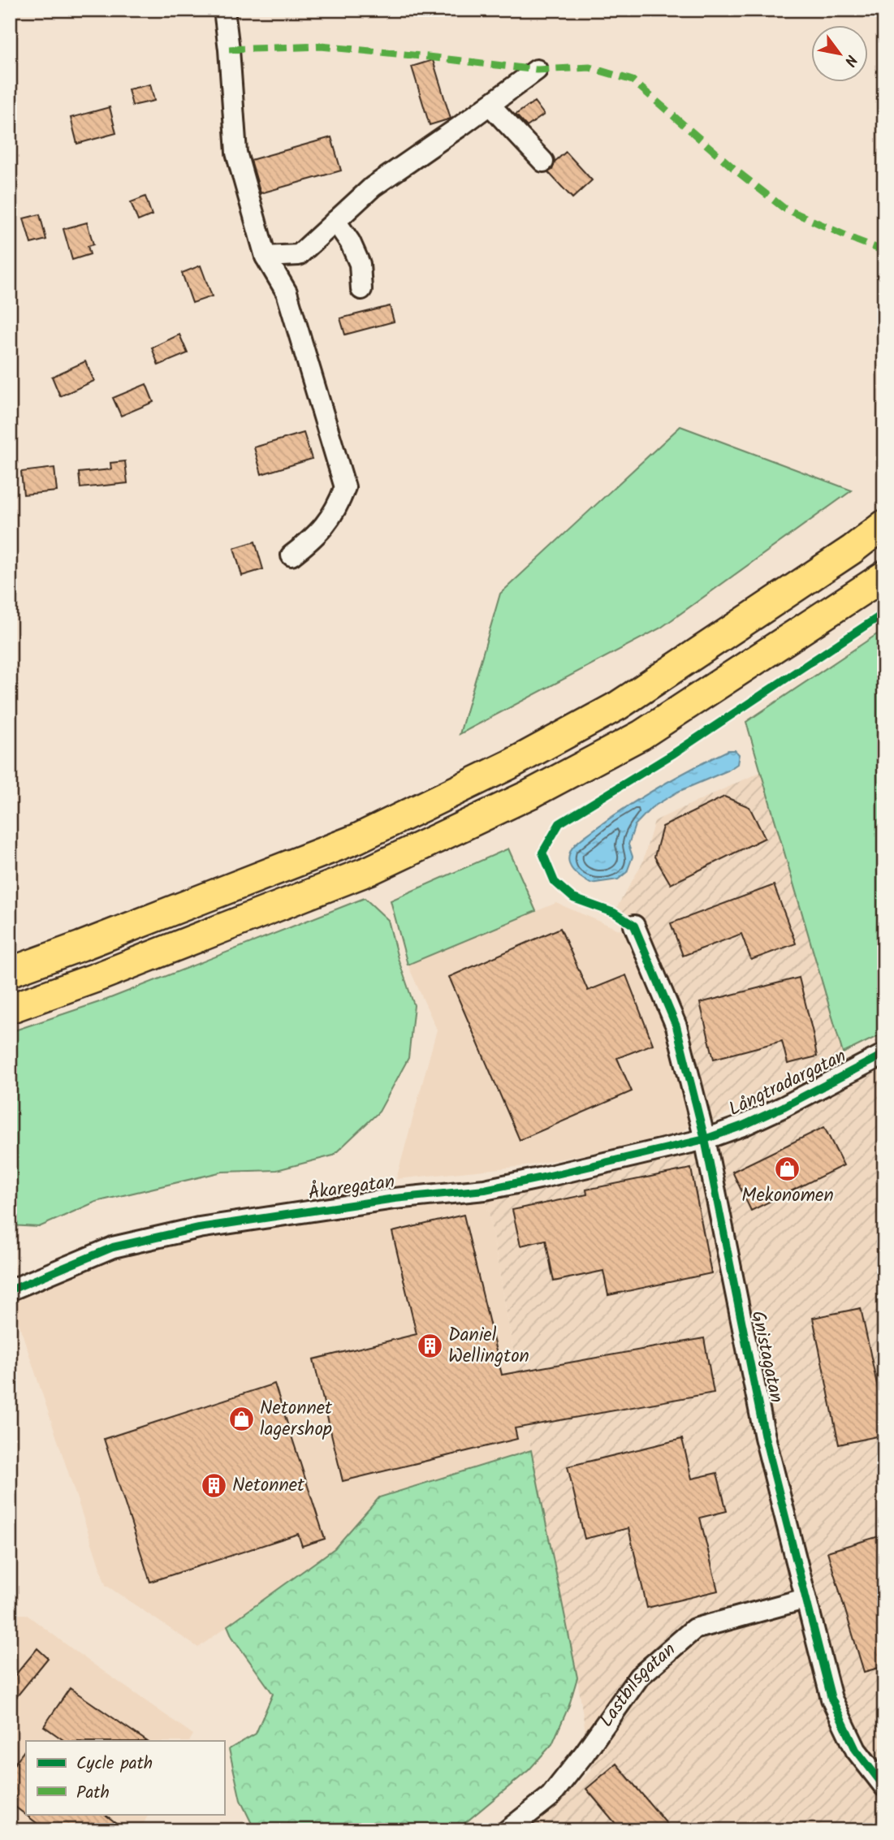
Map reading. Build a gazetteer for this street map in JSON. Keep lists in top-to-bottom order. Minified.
{"streets":{"street":["Långtradargatan","Åkaregatan","Gnistagatan","Lastbilsgatan"]},"crossings":[["Långtradargatan","Åkaregatan"],["Långtradargatan","Gnistagatan"],["Åkaregatan","Gnistagatan"],["Gnistagatan","Lastbilsgatan"]],"places":{"shop":["Mekonomen","Netonnet lagershop"],"building":["Daniel Wellington","Netonnet"]},"legend":["Cycle path","Path"],"north":"bottom right"}
